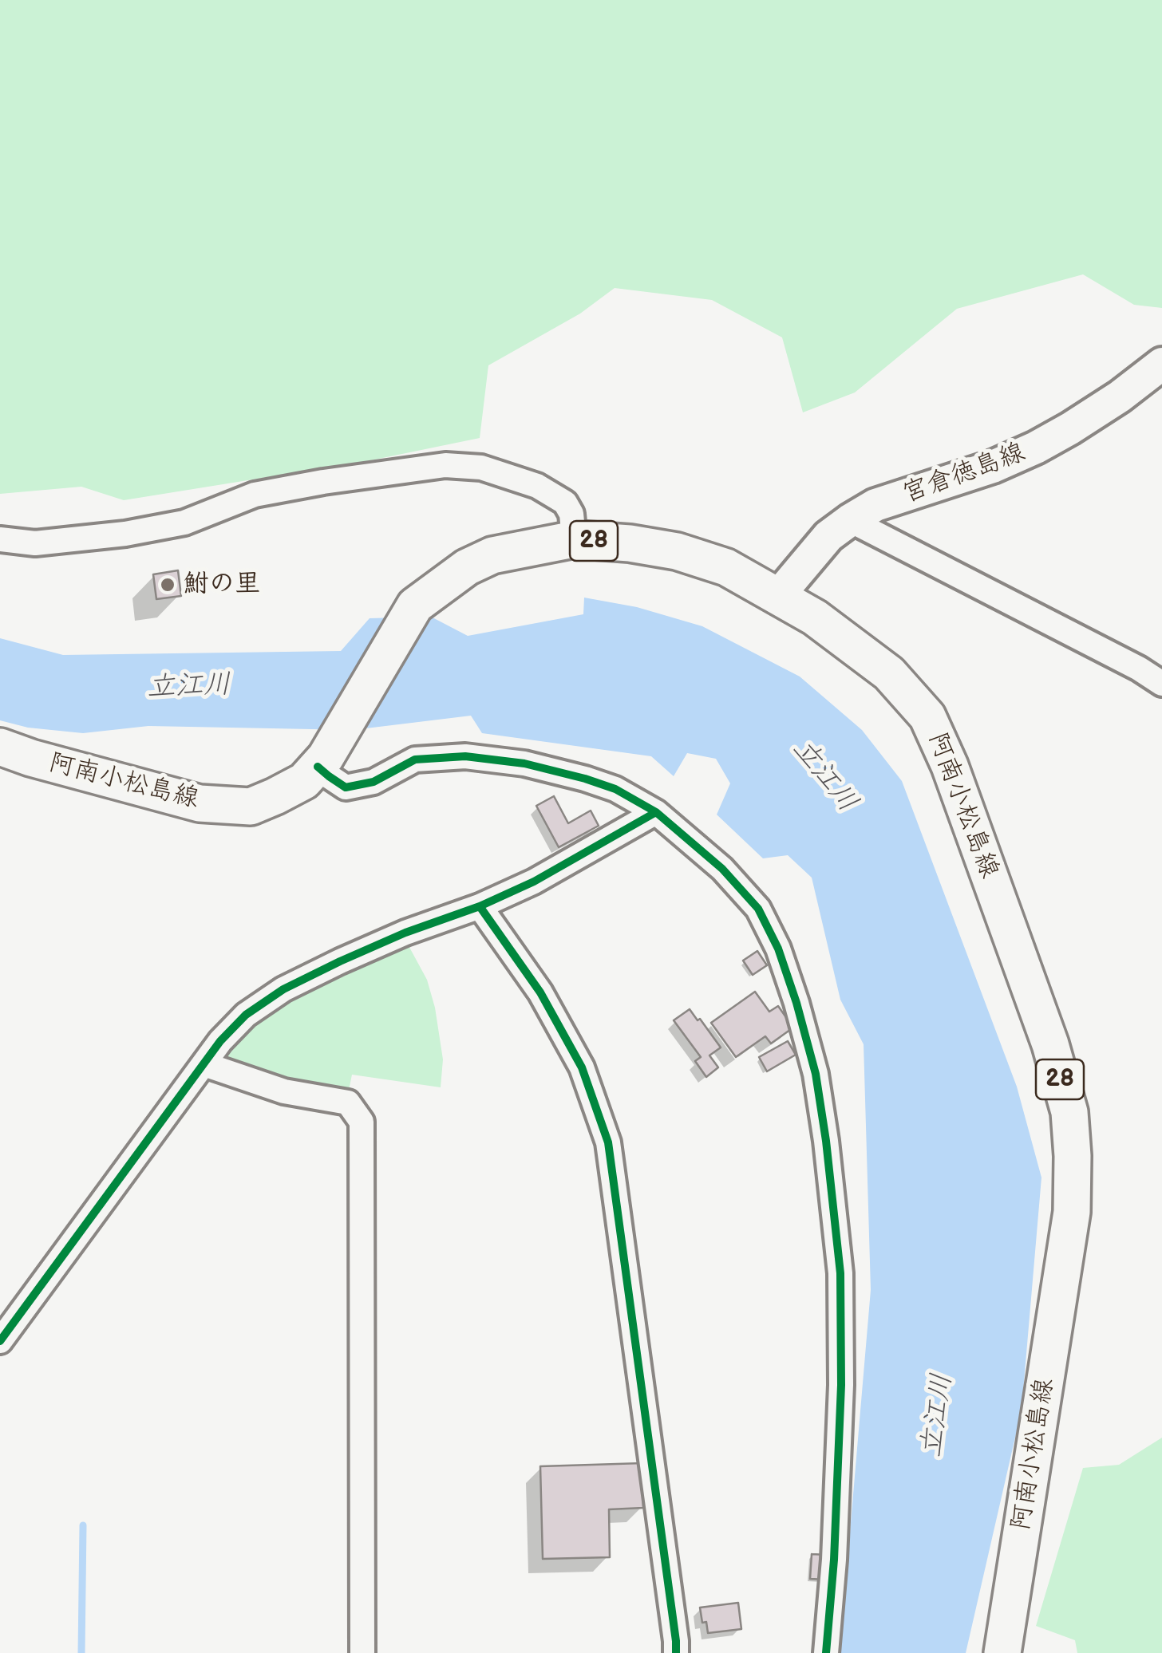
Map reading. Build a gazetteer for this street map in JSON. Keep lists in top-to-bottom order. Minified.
{"streets":{"main road":["宮倉徳島線","28","阿南小松島線"]},"crossings":[["宮倉徳島線","阿南小松島線"]],"water":["立江川"],"places":["鮒の里"]}
